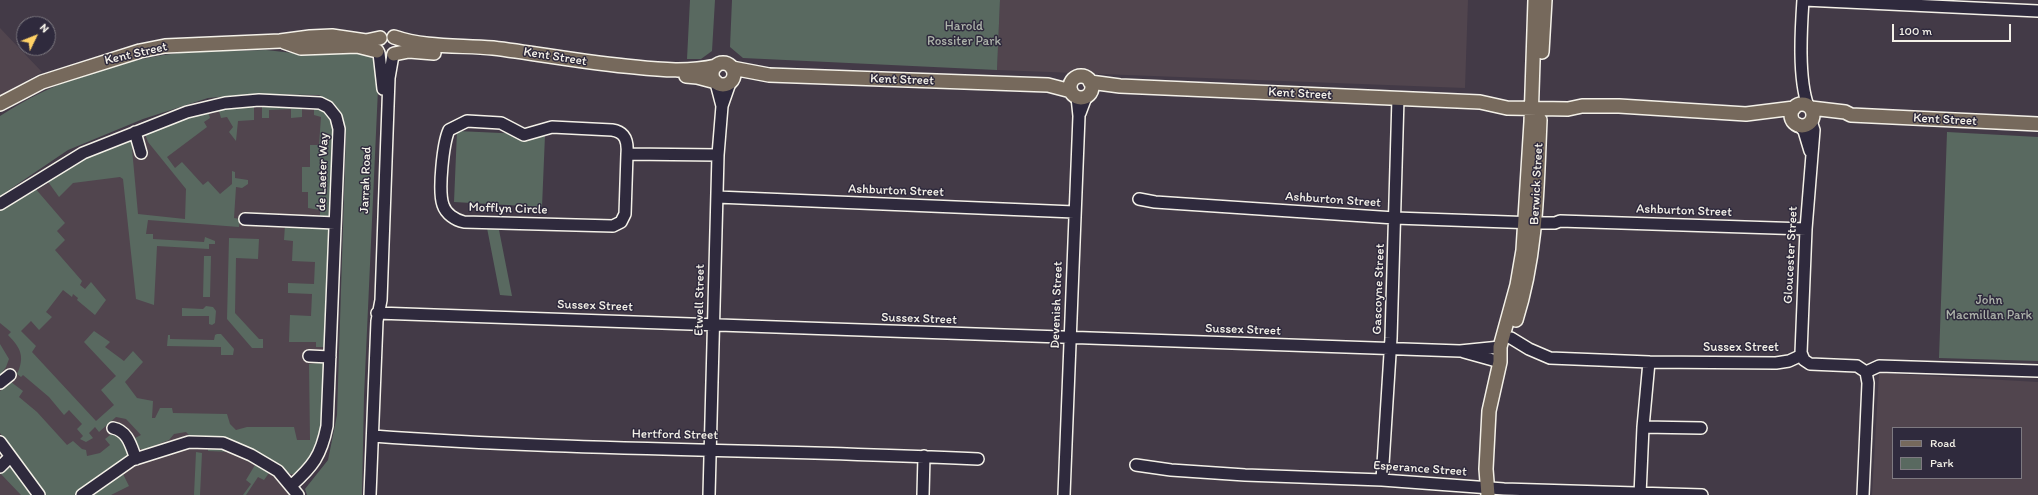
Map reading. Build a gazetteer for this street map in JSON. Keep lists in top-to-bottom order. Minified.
{"streets":{"main road":["Kent Street","Berwick Street"],"street":["de Laeter Way","Jarrah Road","Ashburton Street","Mofflyn Circle","Gloucester Street","Gascoyne Street","Etwell Street","Devenish Street","Sussex Street","Hertford Street","Esperance Street"]},"crossings":[["Kent Street","Jarrah Road"],["Kent Street","Berwick Street"],["Kent Street","Gloucester Street"],["Kent Street","Gascoyne Street"],["Kent Street","Etwell Street"],["Kent Street","Devenish Street"],["Jarrah Road","Sussex Street"],["Jarrah Road","Hertford Street"],["Berwick Street","Ashburton Street"],["Berwick Street","Sussex Street"],["Berwick Street","Esperance Street"],["Ashburton Street","Gloucester Street"],["Ashburton Street","Gascoyne Street"],["Ashburton Street","Etwell Street"],["Ashburton Street","Devenish Street"],["Gloucester Street","Sussex Street"],["Gascoyne Street","Sussex Street"],["Gascoyne Street","Esperance Street"],["Etwell Street","Sussex Street"],["Etwell Street","Hertford Street"],["Devenish Street","Sussex Street"]],"parks":["Harold Rossiter Park","John Macmillan Park"],"legend":["Road","Park"],"scale_bar":"100 m","north":"top right"}
